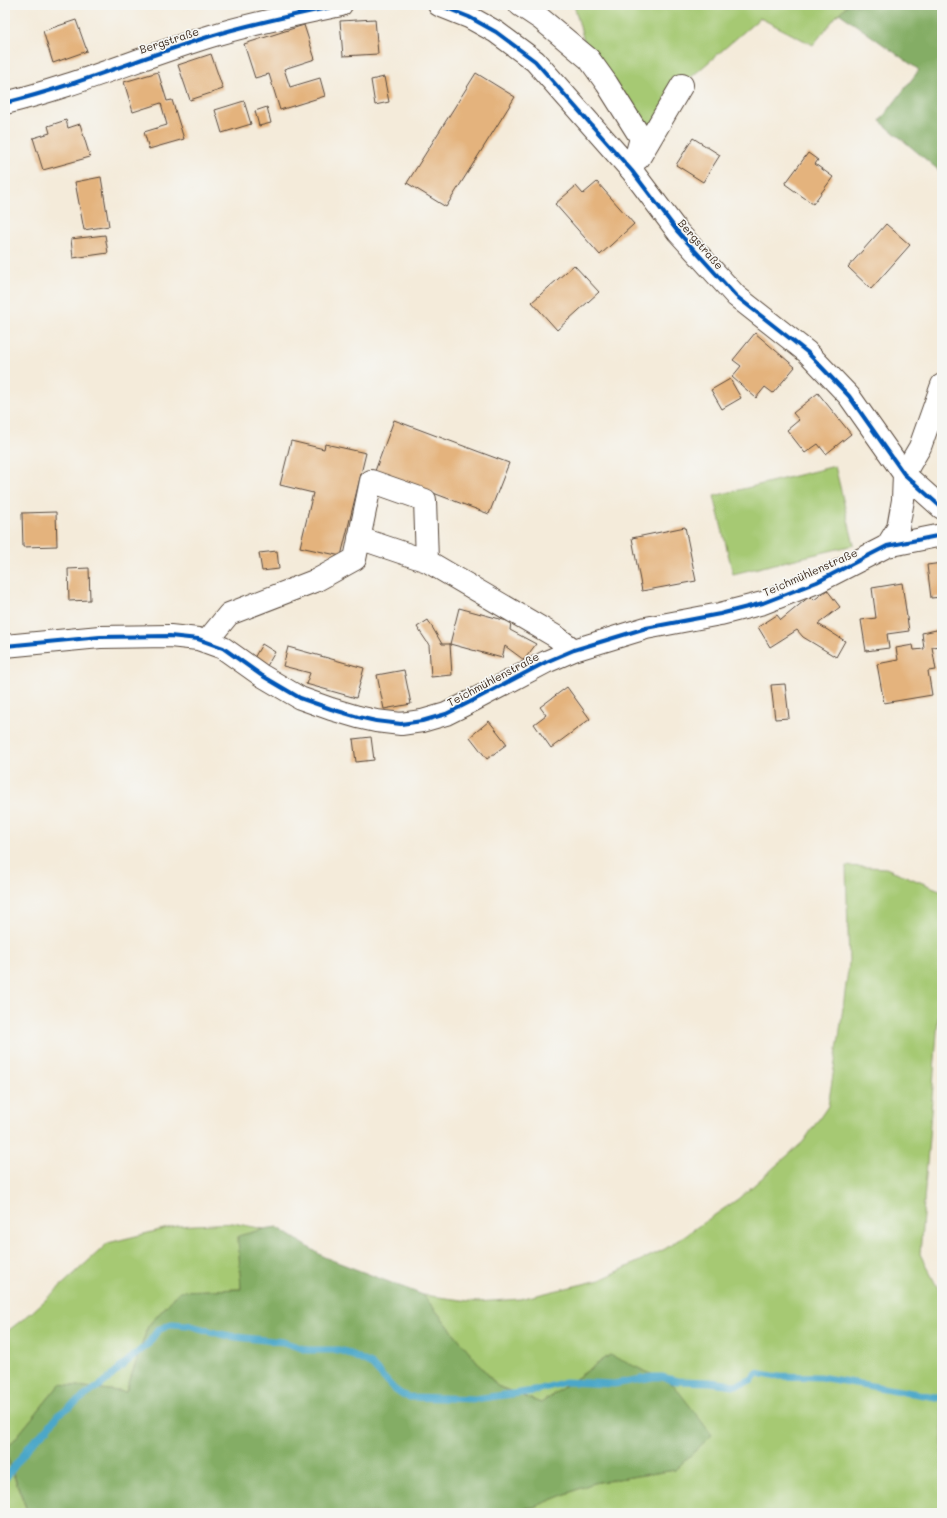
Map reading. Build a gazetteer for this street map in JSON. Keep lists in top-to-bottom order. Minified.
{"streets":{"street":["Bergstraße","Teichmühlenstraße"]}}
